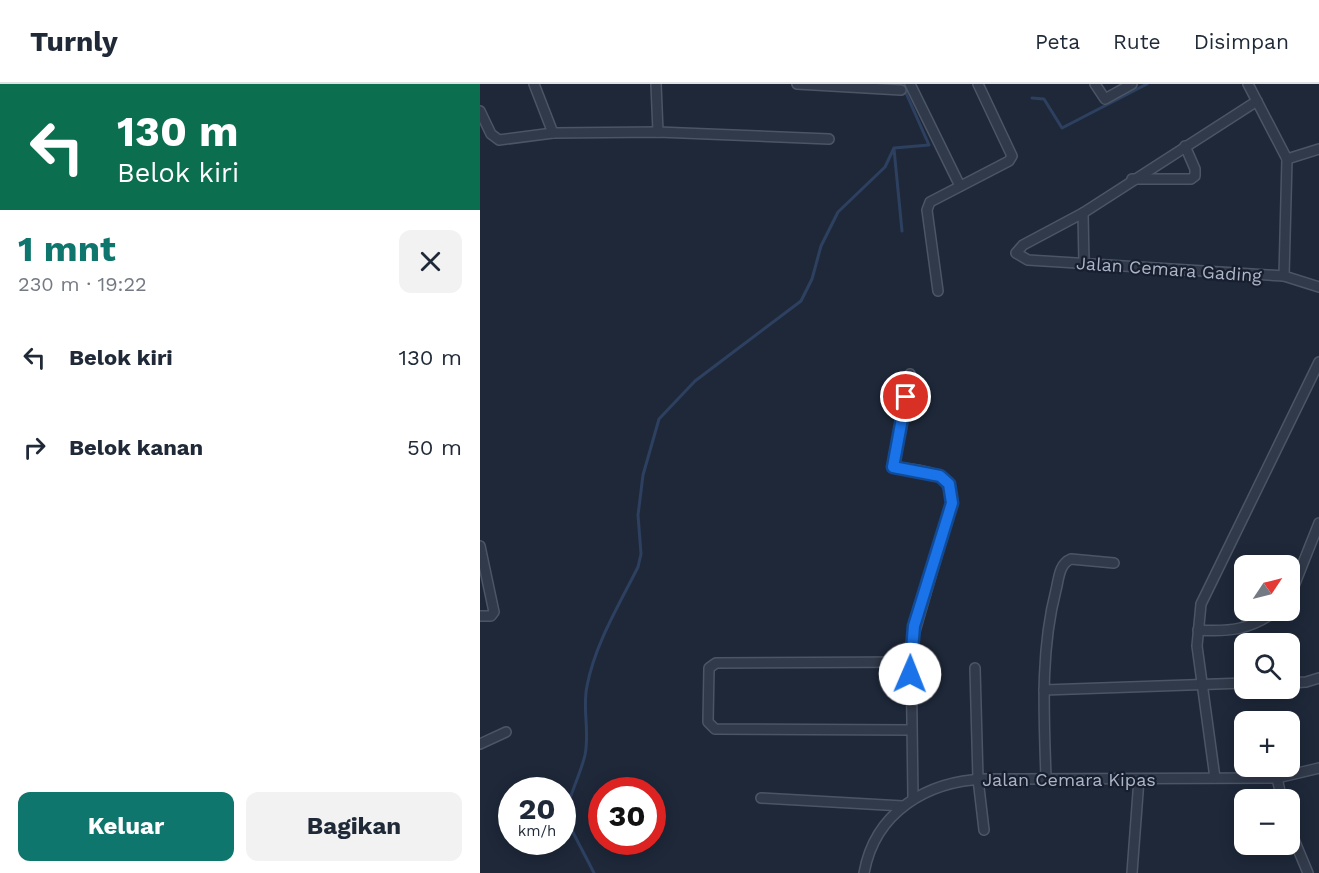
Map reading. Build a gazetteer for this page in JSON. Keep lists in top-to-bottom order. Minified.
{"streets":{"street":["Jalan Cemara Gading","Jalan Cemara Kipas"]},"north":"top right","page":{"header":"Turnly","nav":["Peta","Rute","Disimpan"],"turn":["130 m","Belok kiri"],"heading":["1 mnt","230 m · 19:22"],"list":[{"name":"Belok kiri","value":"130 m"},{"name":"Belok kanan","value":"50 m"}],"map_buttons":["+","−"],"speed":"20 km/h","limit":"30","buttons":["Keluar","Bagikan"]}}
